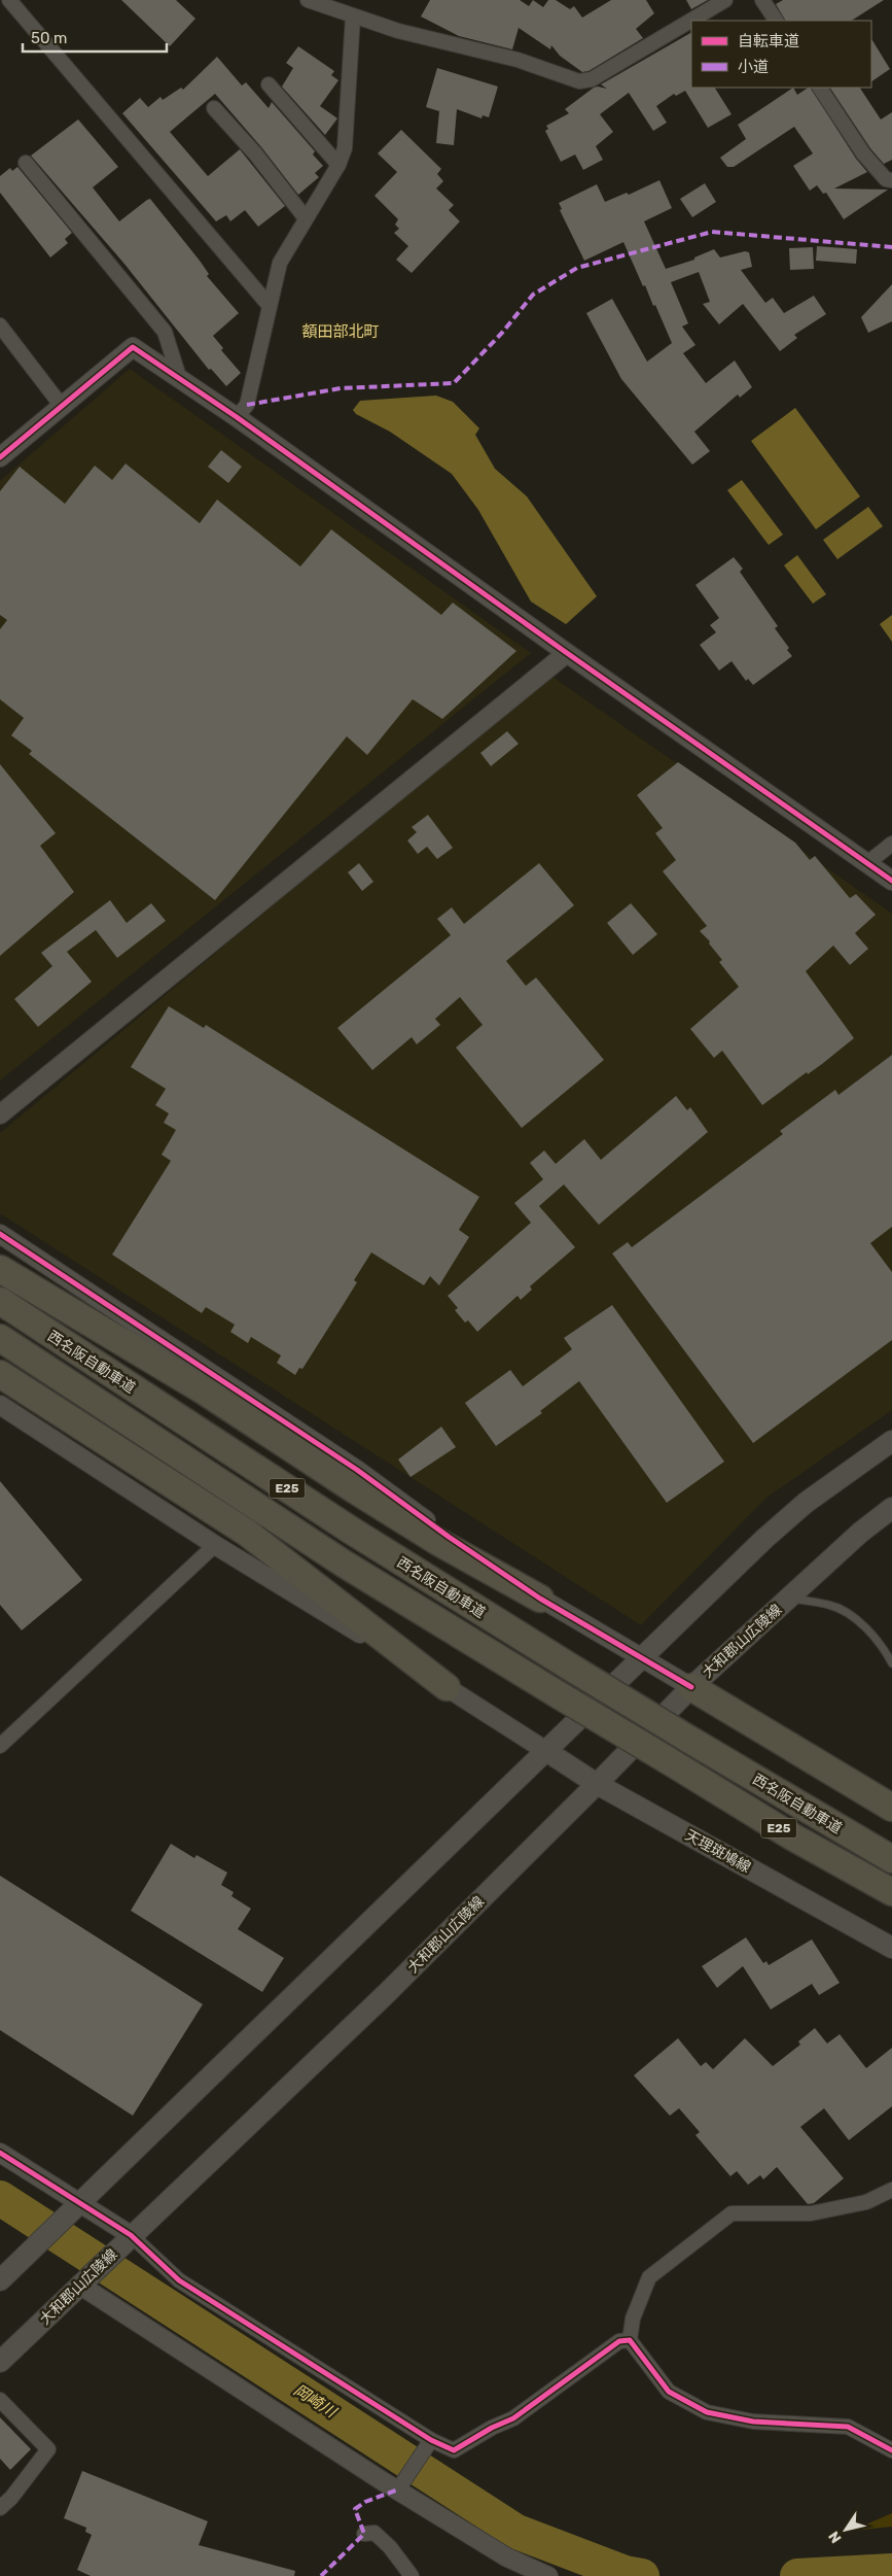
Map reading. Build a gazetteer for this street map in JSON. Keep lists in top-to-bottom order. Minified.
{"streets":{"highway":["西名阪自動車道","E25"],"main road":["大和郡山広陵線","天理斑鳩線"]},"crossings":[["大和郡山広陵線","天理斑鳩線"]],"districts":["額田部北町"],"water":["岡崎川"],"legend":["自転車道","小道"],"scale_bar":"50 m","north":"bottom left"}
